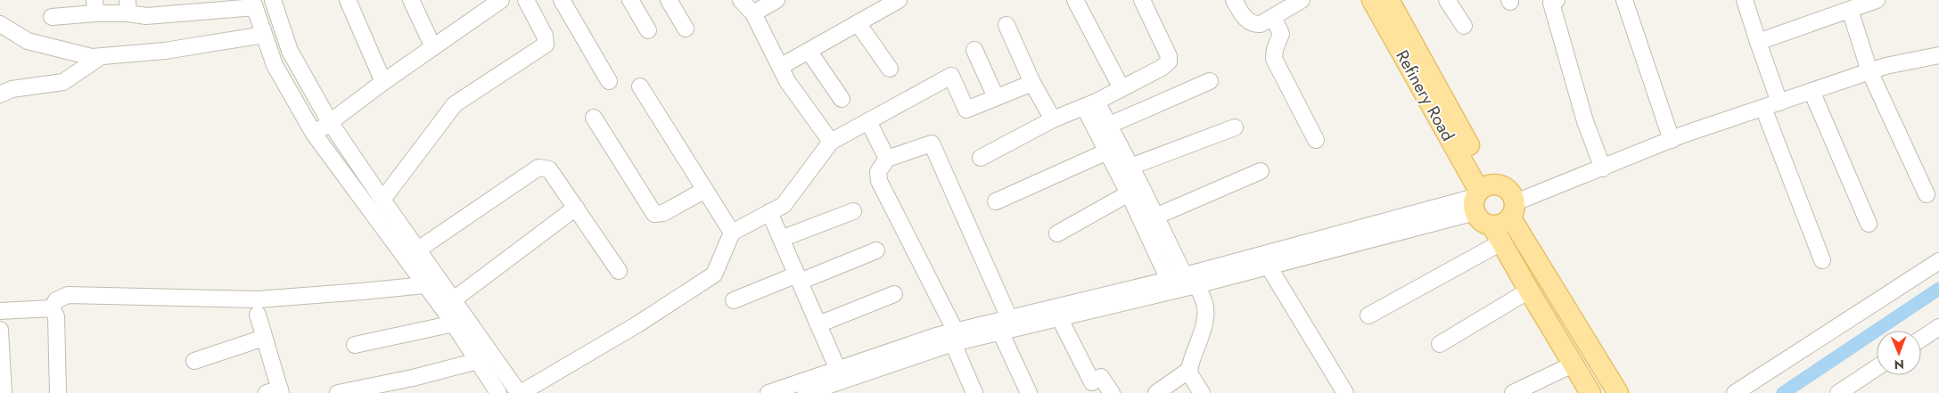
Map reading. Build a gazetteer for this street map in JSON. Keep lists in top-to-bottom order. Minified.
{"streets":{"main road":["Refinery Road"]},"north":"bottom"}
